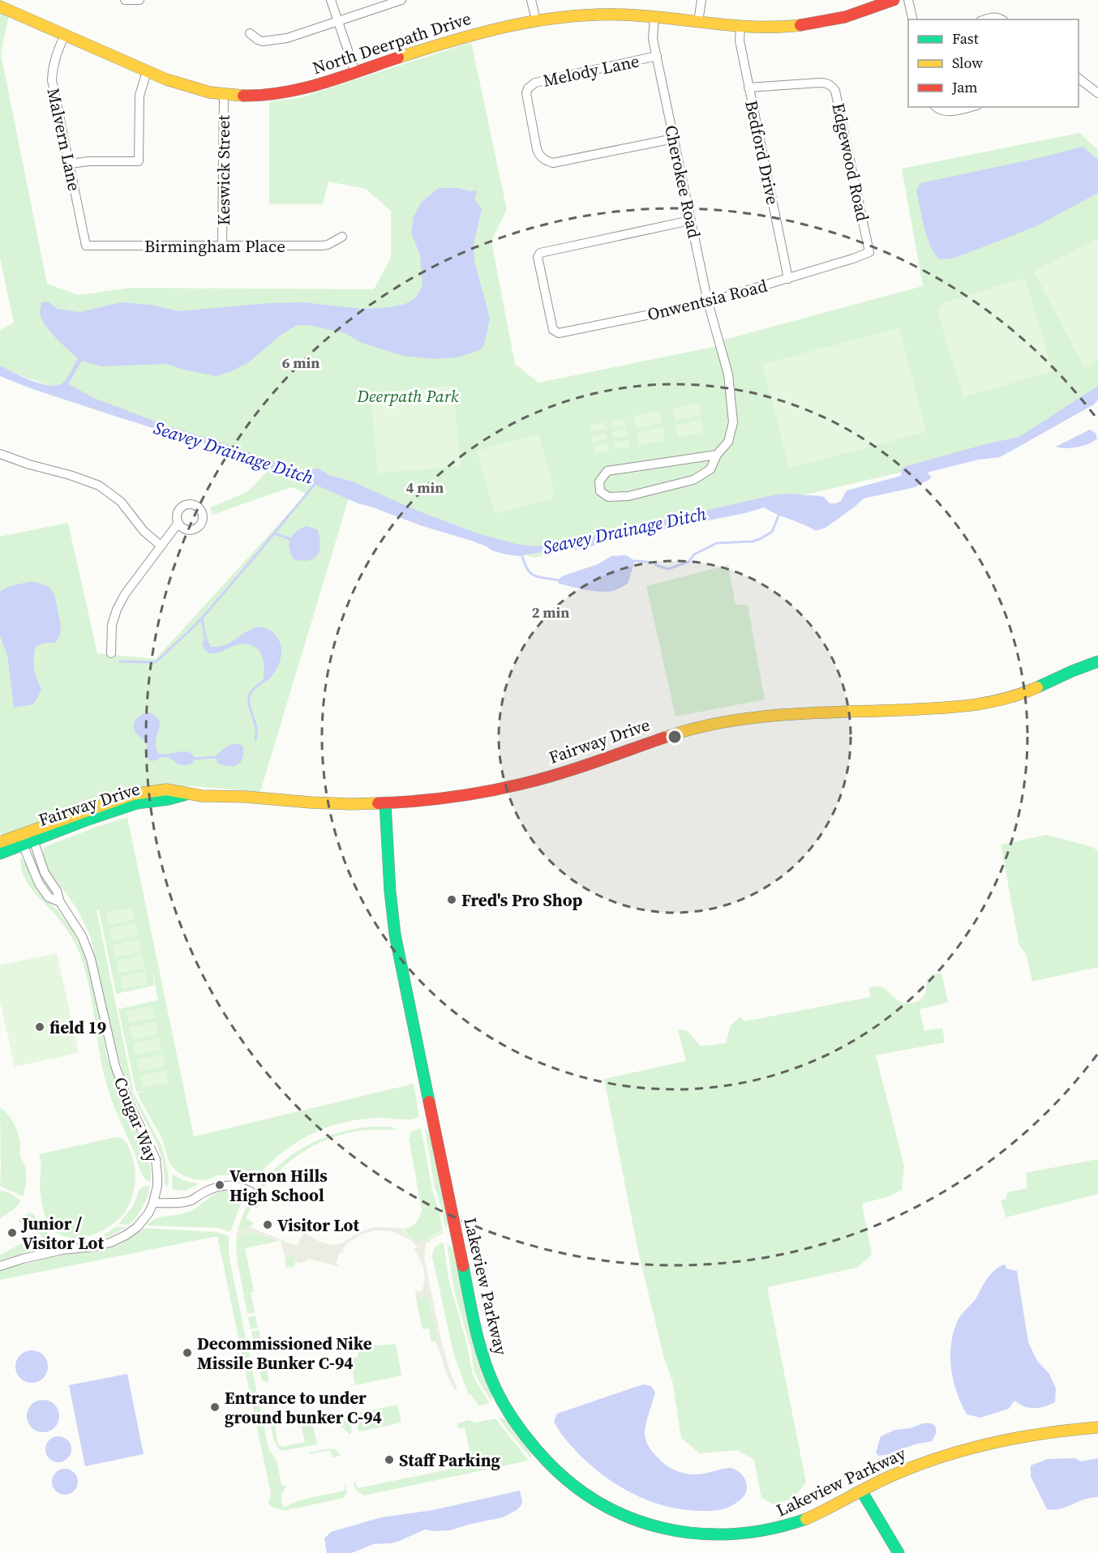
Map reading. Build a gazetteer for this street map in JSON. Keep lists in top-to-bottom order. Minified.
{"streets":{"street":["North Deerpath Drive","Melody Lane","Malvern Lane","Bedford Drive","Edgewood Road","Keswick Street","Cherokee Road","Birmingham Place","Onwentsia Road","Fairway Drive","Cougar Way","Lakeview Parkway"]},"crossings":[["North Deerpath Drive","Malvern Lane"],["North Deerpath Drive","Bedford Drive"],["North Deerpath Drive","Keswick Street"],["North Deerpath Drive","Cherokee Road"],["Melody Lane","Cherokee Road"],["Malvern Lane","Birmingham Place"],["Bedford Drive","Edgewood Road"],["Bedford Drive","Onwentsia Road"],["Edgewood Road","Onwentsia Road"],["Keswick Street","Birmingham Place"],["Cherokee Road","Onwentsia Road"],["Fairway Drive","Cougar Way"],["Fairway Drive","Lakeview Parkway"]],"water":["Seavey Drainage Ditch"],"parks":["Deerpath Park"],"places":["Fred's Pro Shop","field 19","Vernon Hills High School","Visitor Lot","Junior / Visitor Lot","Decommissioned Nike Missile Bunker C-94","Entrance to under ground bunker C-94","Staff Parking"],"legend":["Fast","Slow","Jam"],"rings":["6 min","4 min","2 min"]}
